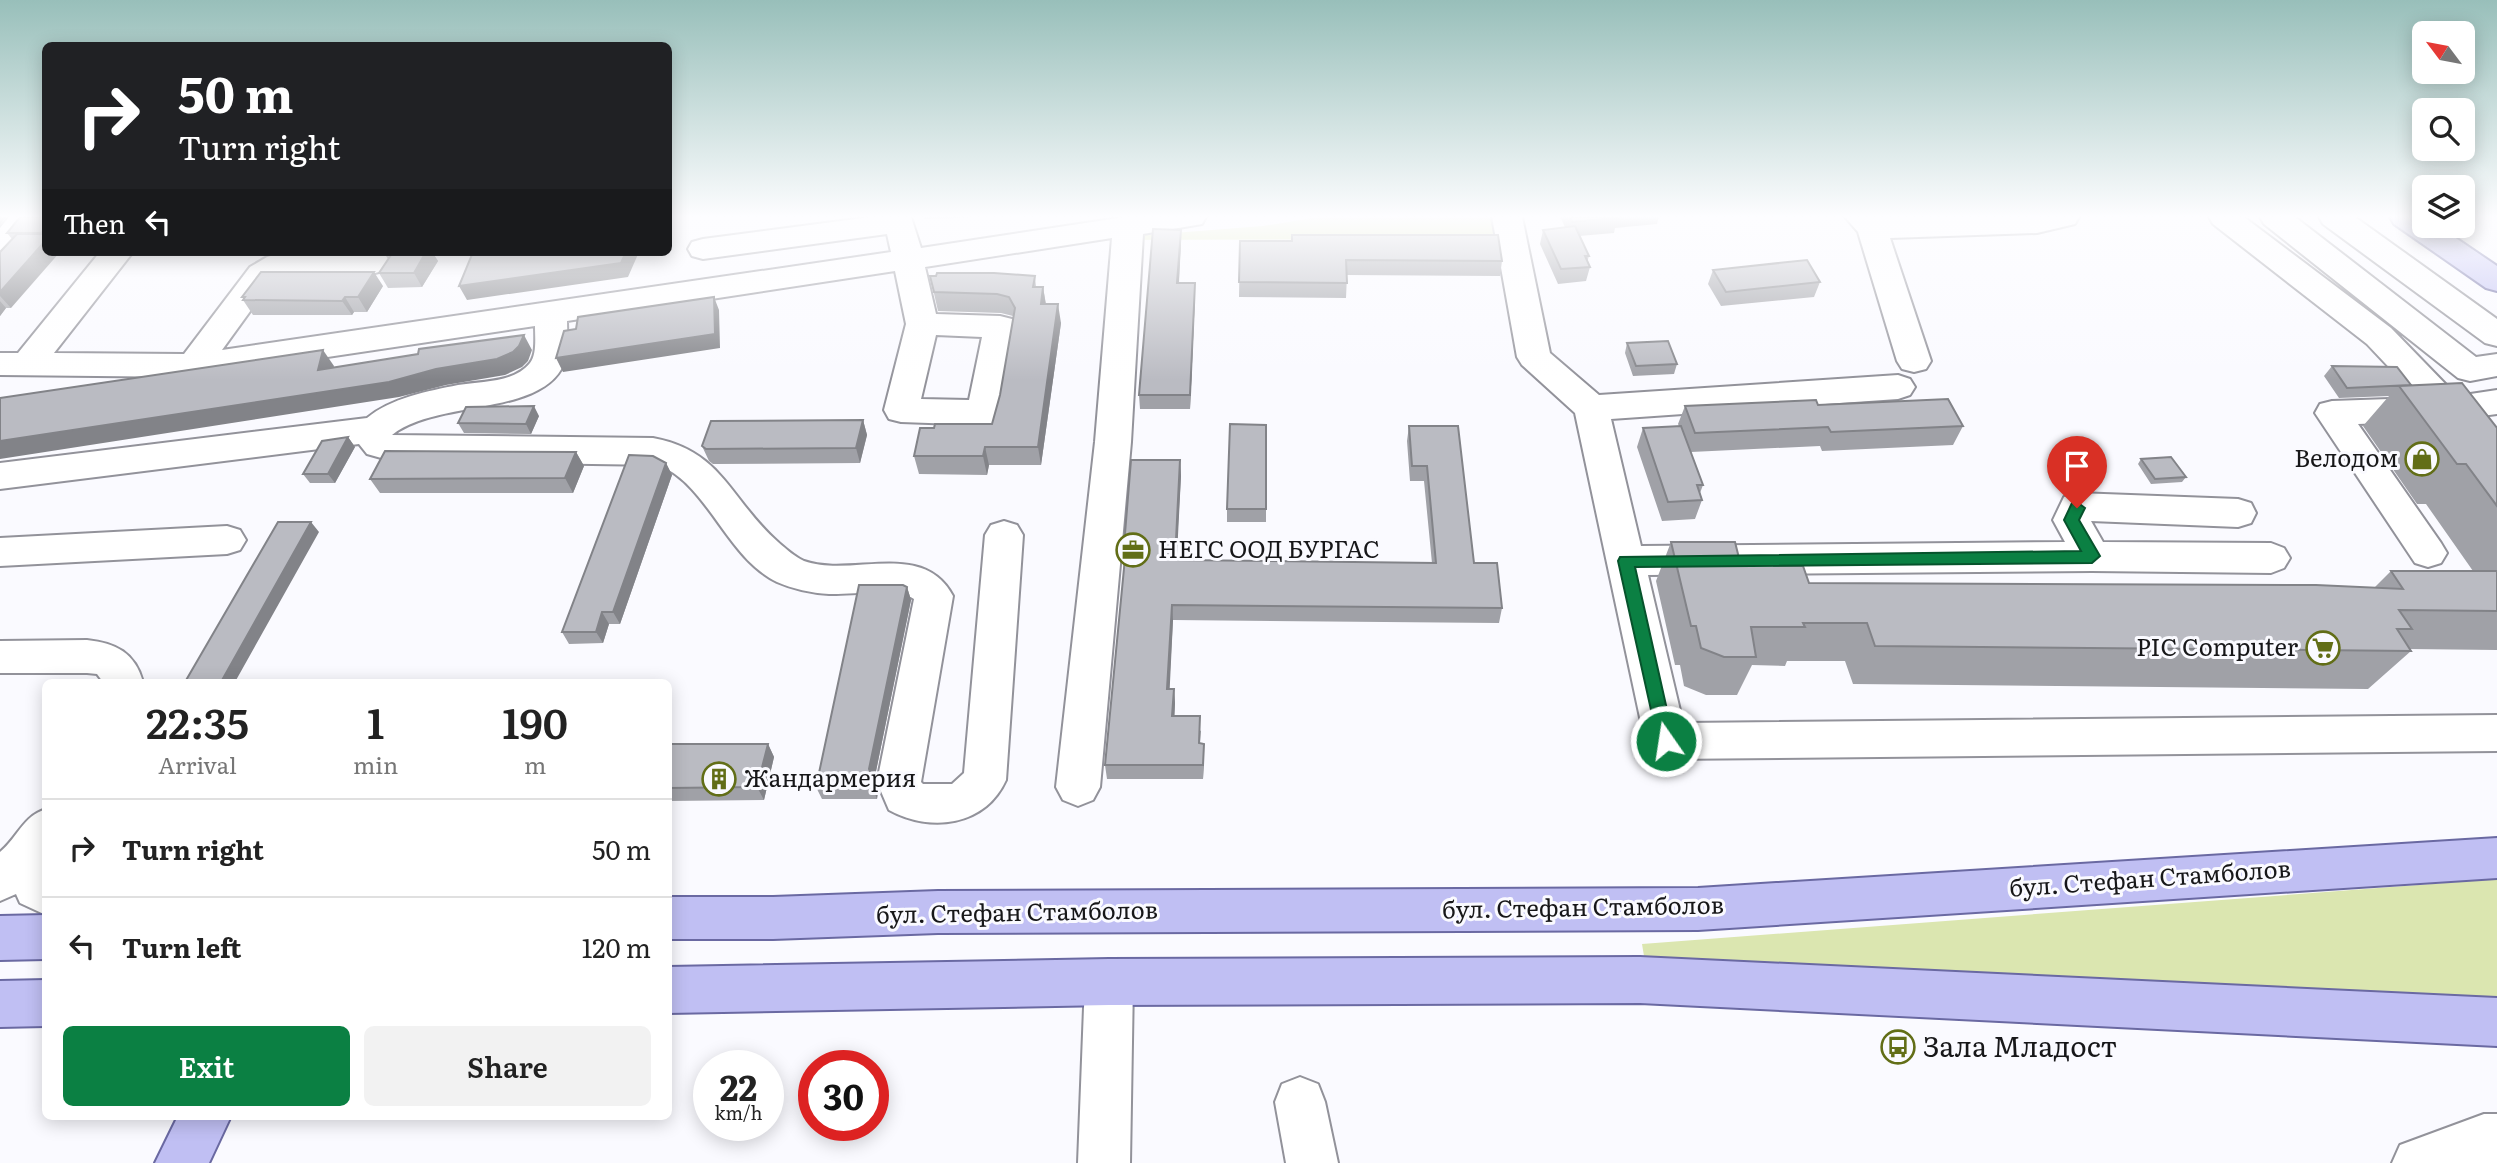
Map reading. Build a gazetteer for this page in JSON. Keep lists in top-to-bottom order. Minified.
{"streets":{"main road":["бул. Стефан Стамболов"]},"places":{"shop":["Велодом"],"office":["НЕГС ООД БУРГАС"],"supermarket":["PIC Computer"],"building":["Жандармерия"],"bus stop":["Зала Младост"]},"north":"top left","page":{"turn":["50 m","Turn right"],"then":"Then","eta":["22:35","Arrival","1","min","190","m"],"list":[{"name":"Turn right","value":"50 m"},{"name":"Turn left","value":"120 m"}],"buttons":["Exit","Share"],"speed":"22 km/h","limit":"30"}}
